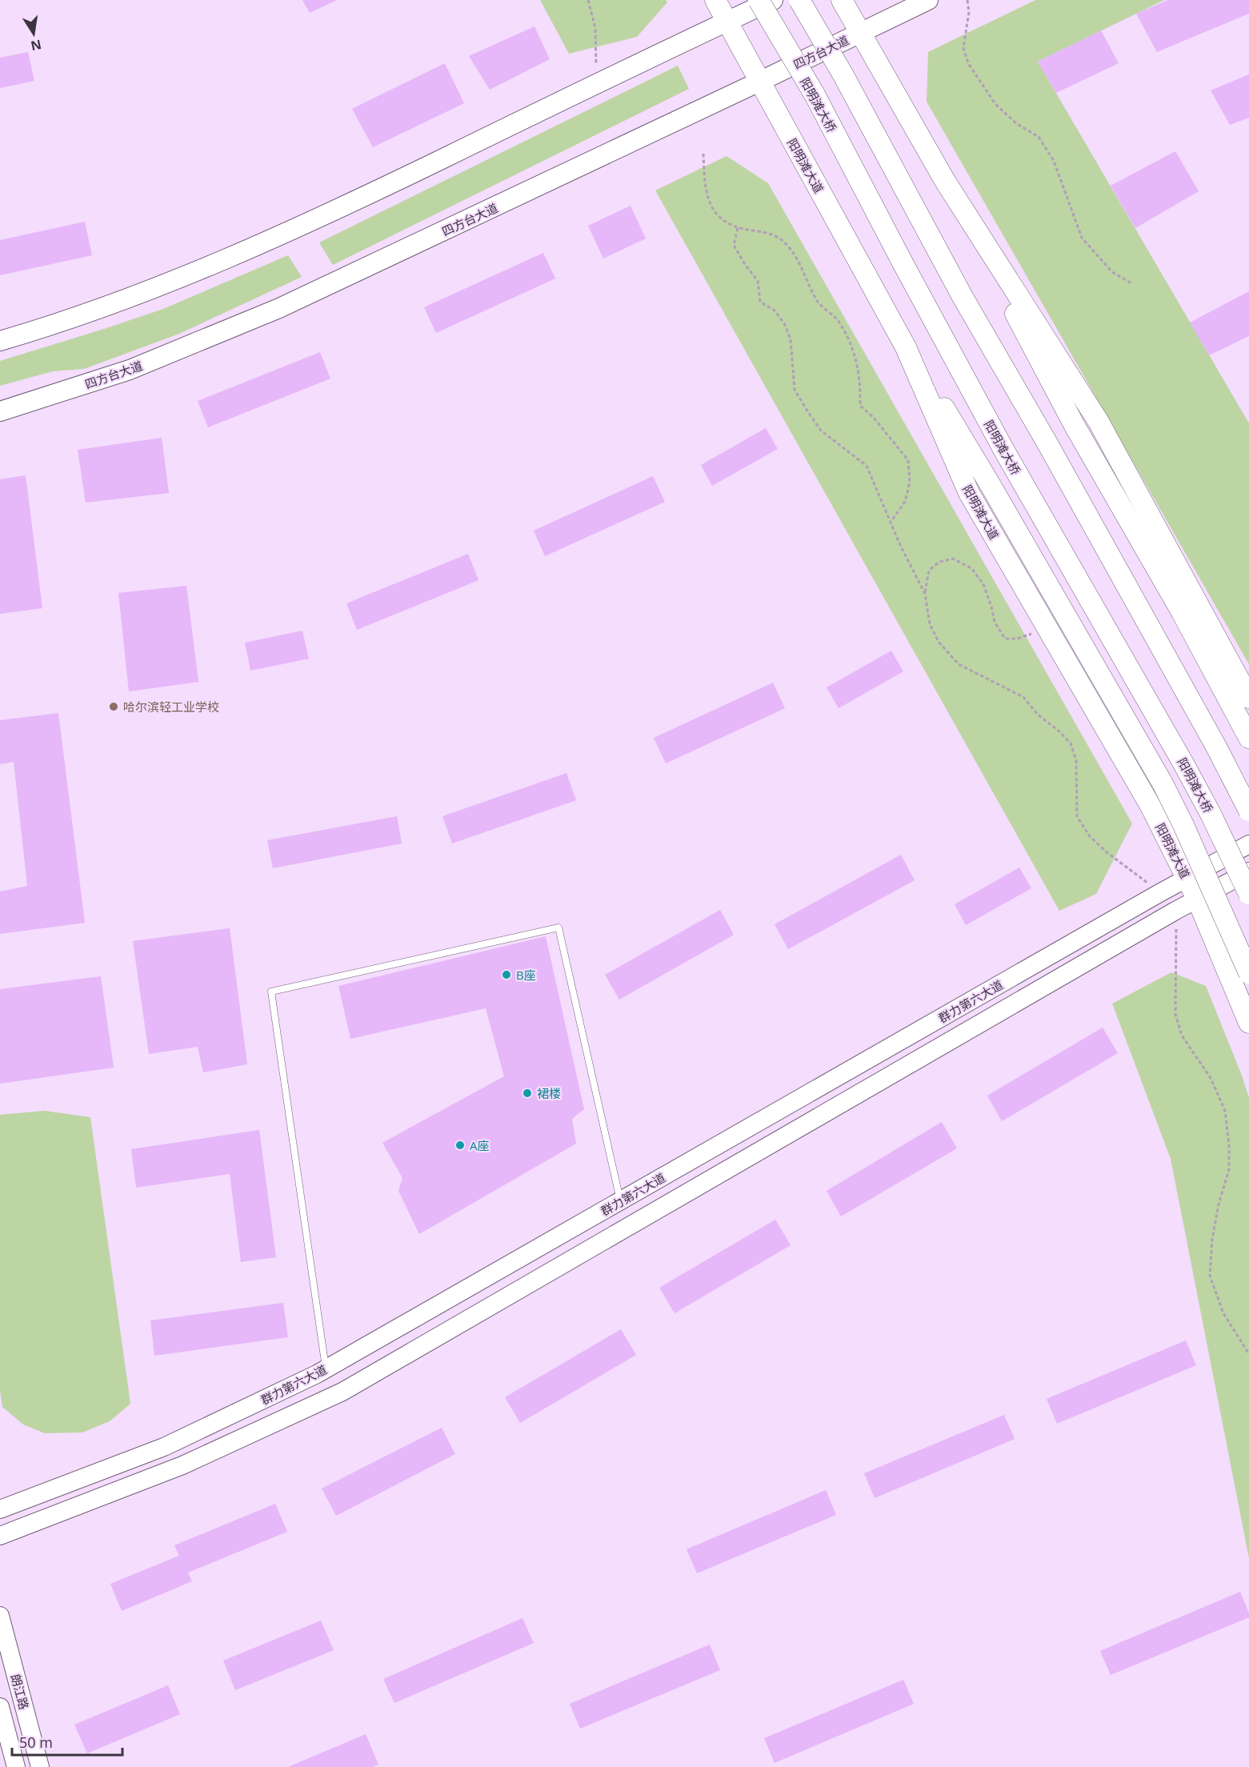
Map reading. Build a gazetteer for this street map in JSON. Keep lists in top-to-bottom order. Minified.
{"streets":{"highway":["阳明滩大桥","阳明滩大道"],"main road":["四方台大道","群力第六大道","朗江路"]},"crossings":[["四方台大道","阳明滩大道"],["阳明滩大道","群力第六大道"]],"places":["哈尔滨轻工业学校","B座","裙楼","A座"],"scale_bar":"50 m","north":"bottom"}
